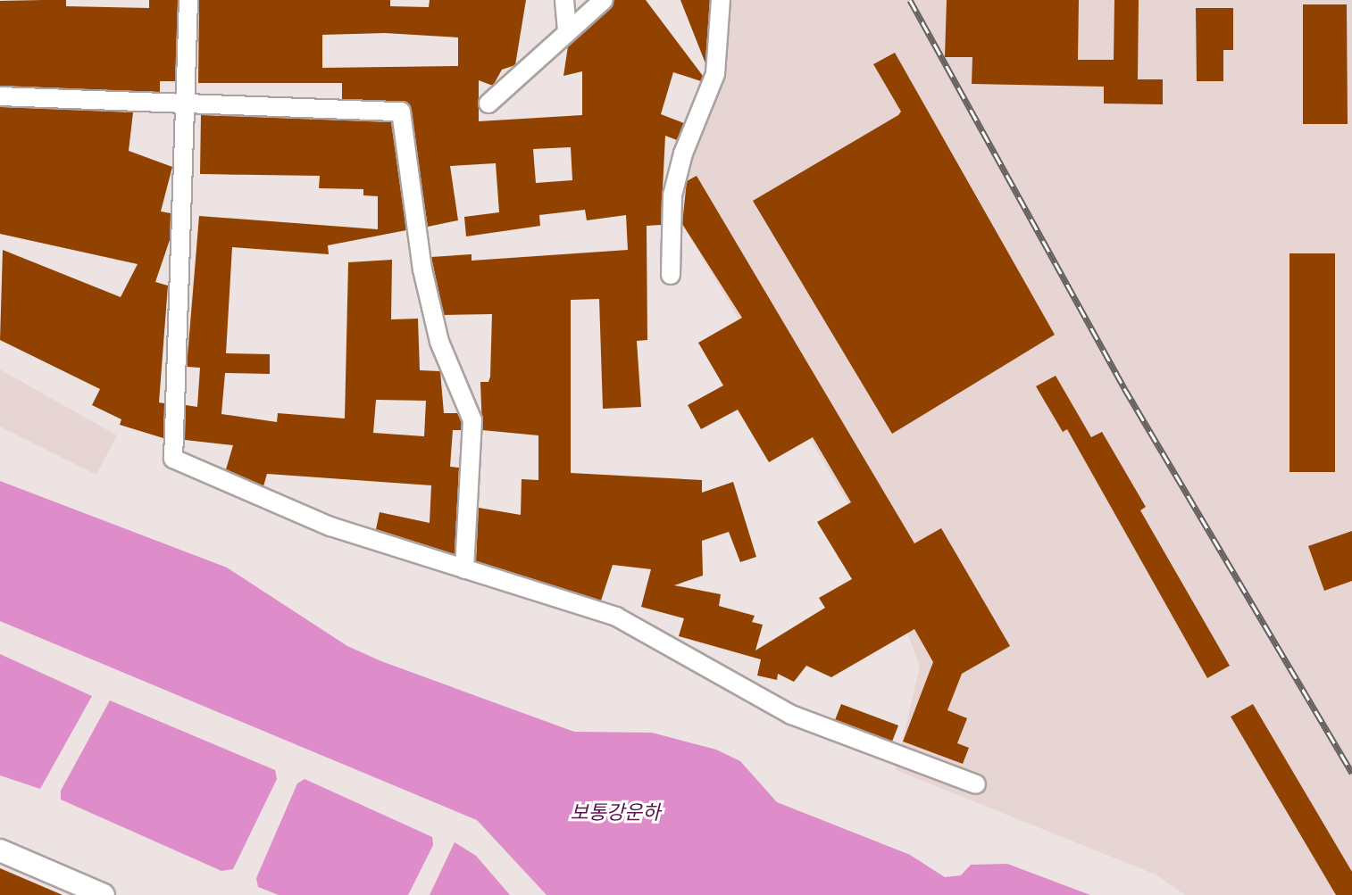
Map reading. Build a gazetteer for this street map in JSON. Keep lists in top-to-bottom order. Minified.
{"water":["보통강운하"]}
